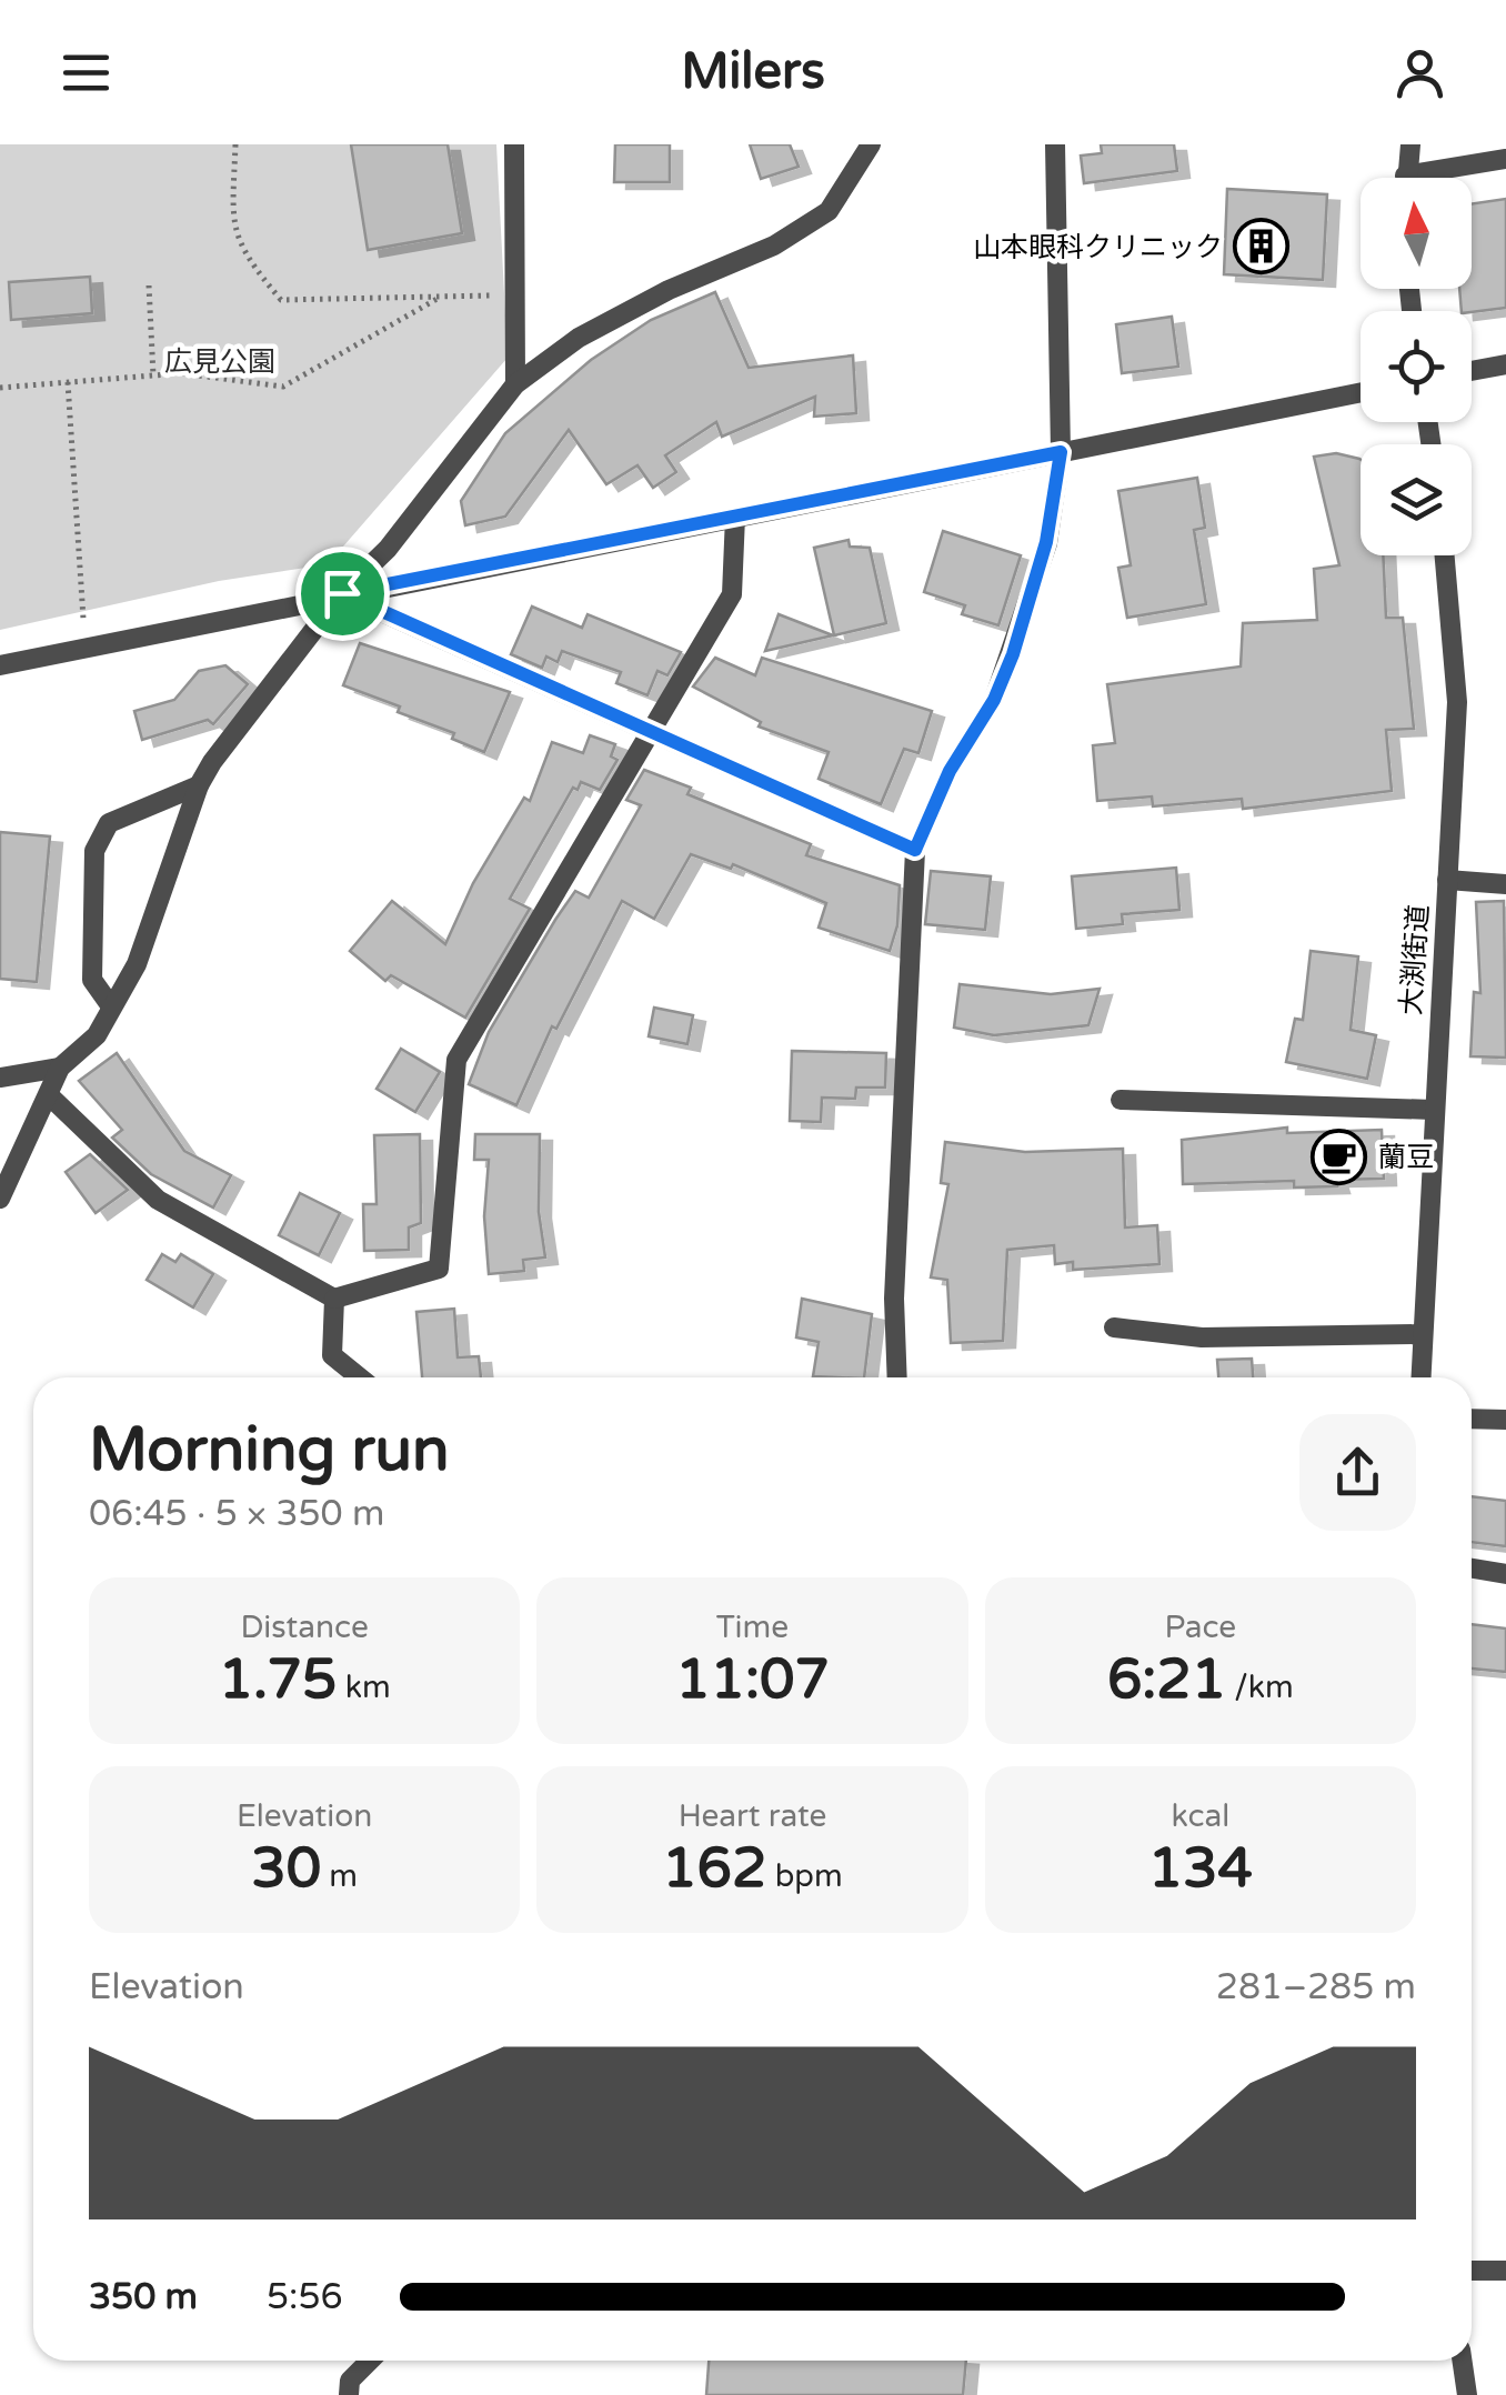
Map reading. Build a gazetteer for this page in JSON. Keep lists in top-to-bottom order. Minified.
{"streets":{"street":["大渕街道"]},"parks":["広見公園"],"places":{"building":["山本眼科クリニック"],"cafe":["蘭豆"]},"north":"top","page":{"header":"Milers","heading":["Morning run","06:45 · 5 × 350 m"],"stats":[["Distance","1.75 km"],["Time","11:07"],["Pace","6:21 /km"],["Elevation","30 m"],["Heart rate","162 bpm"],["kcal","134"]],"chart":["Elevation","281–285 m"],"list":[{"name":"350 m","note":"5:56"}]}}
